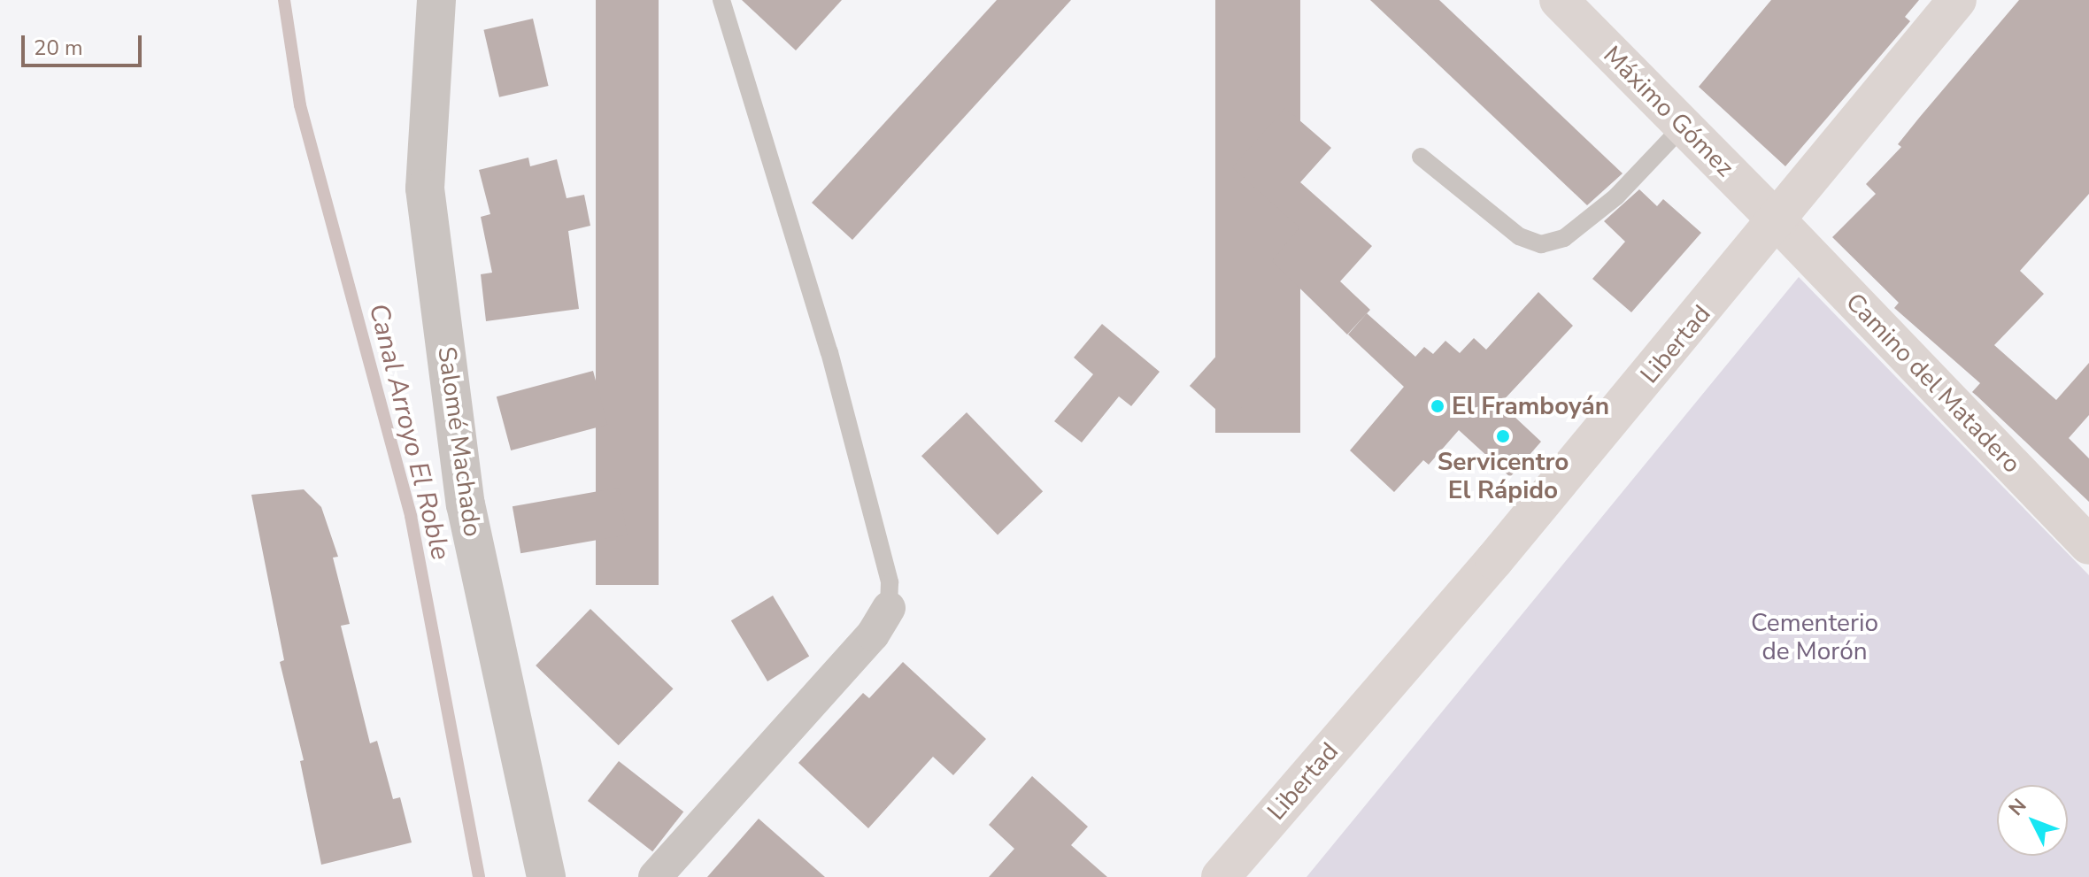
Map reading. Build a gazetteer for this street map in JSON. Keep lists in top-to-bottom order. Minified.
{"streets":{"main road":["Máximo Gómez","Libertad","Camino del Matadero"],"street":["Salomé Machado"]},"crossings":[["Máximo Gómez","Libertad"],["Máximo Gómez","Camino del Matadero"],["Libertad","Camino del Matadero"]],"water":["Canal Arroyo El Roble"],"parks":["Cementerio de Morón"],"places":["El Framboyán","Servicentro El Rápido"],"scale_bar":"20 m","north":"top left"}
